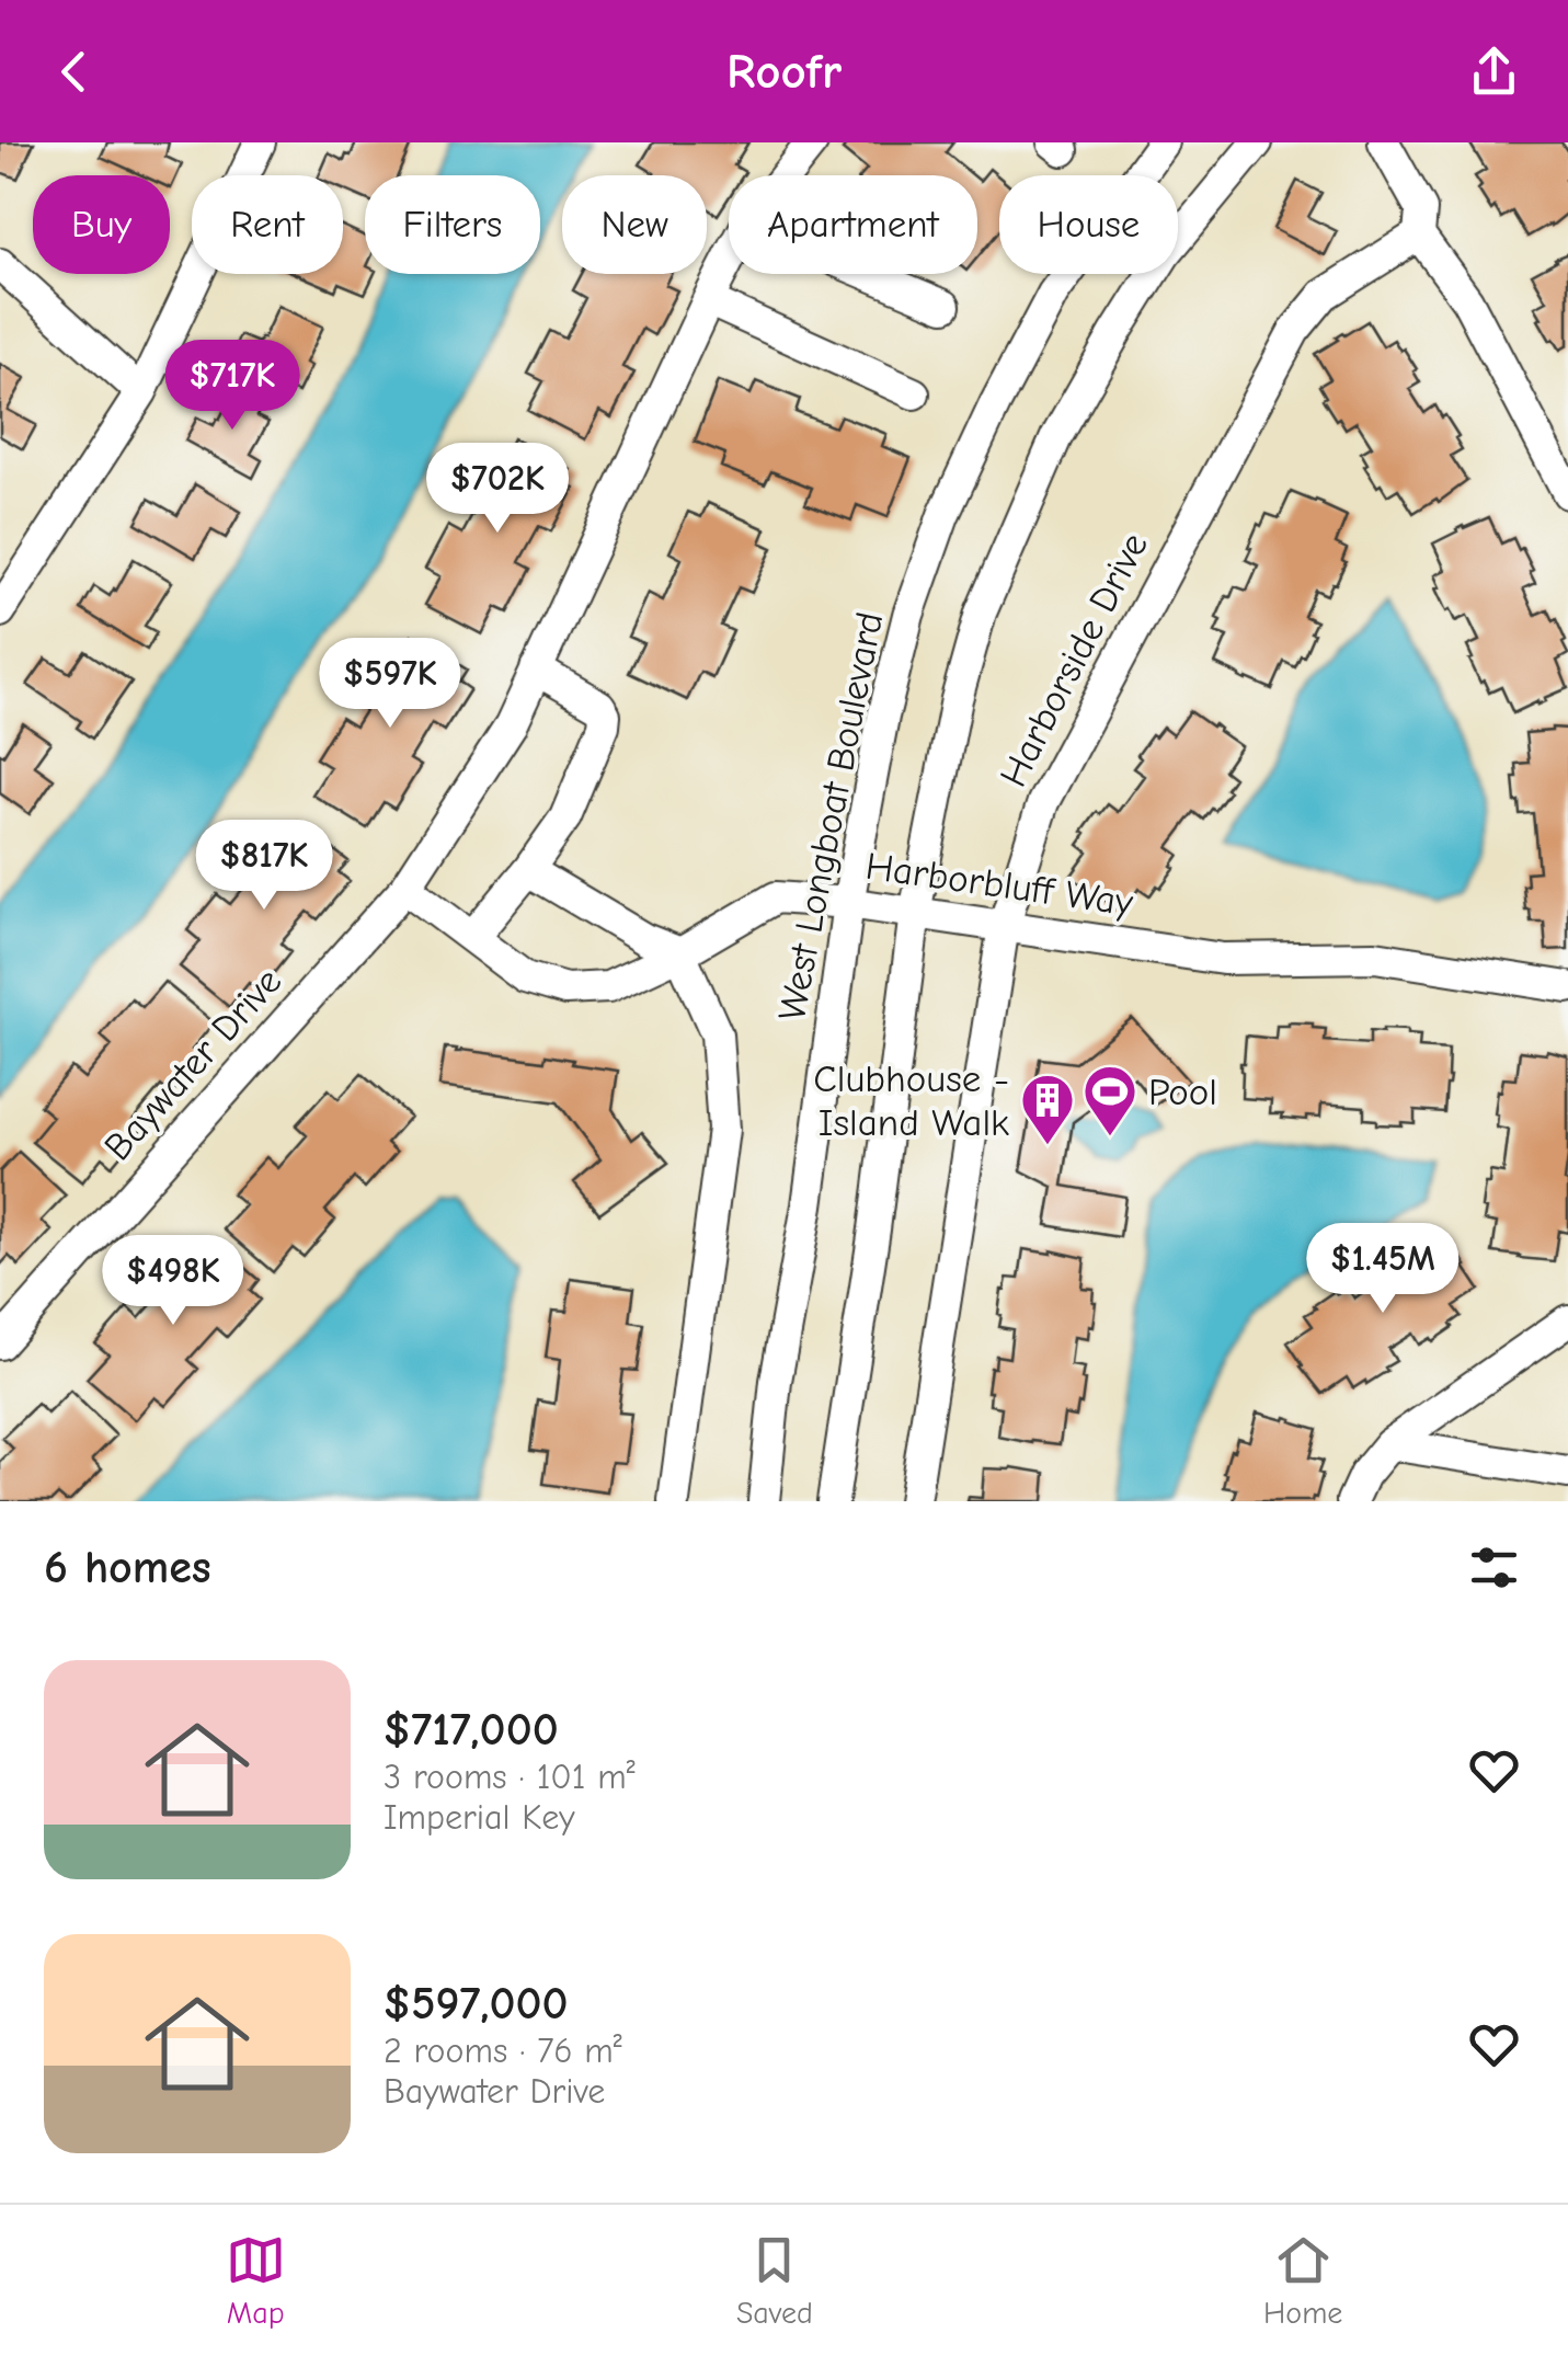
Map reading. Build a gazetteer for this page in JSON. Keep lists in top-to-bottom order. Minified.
{"streets":{"street":["Harborside Drive","West Longboat Boulevard","Harborbluff Way","Baywater Drive"]},"crossings":[["Harborside Drive","Harborbluff Way"],["West Longboat Boulevard","Harborbluff Way"],["Harborbluff Way","Baywater Drive"]],"places":{"sports":["Pool"],"building":["Clubhouse - Island Walk"]},"page":{"header":"Roofr","chip":["Buy","Rent","Filters","New","Apartment","House"],"price":["$717K","$702K","$597K","$817K","$1.45M","$498K"],"heading":"6 homes","list":[{"name":"$717,000","note":"3 rooms · 101 m² · Imperial Key"},{"name":"$597,000","note":"2 rooms · 76 m² · Baywater Drive"}],"tabs":["Map","Saved","Home"]}}
